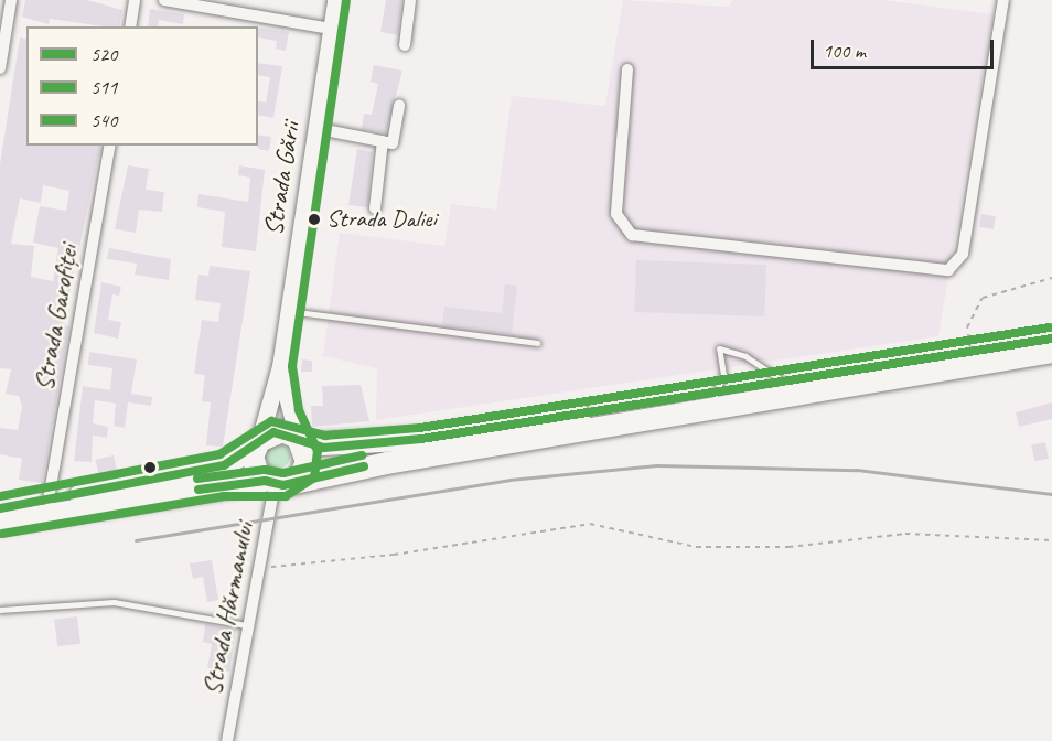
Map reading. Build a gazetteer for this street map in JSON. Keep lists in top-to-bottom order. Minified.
{"streets":{"main road":["Strada Gării"],"street":["Strada Garofiței","Strada Hărmanului"]},"places":["Strada Daliei"],"lines":["transit line 511","transit line 540","transit line 520"],"legend":["520","511","540"],"scale_bar":"100 m"}
